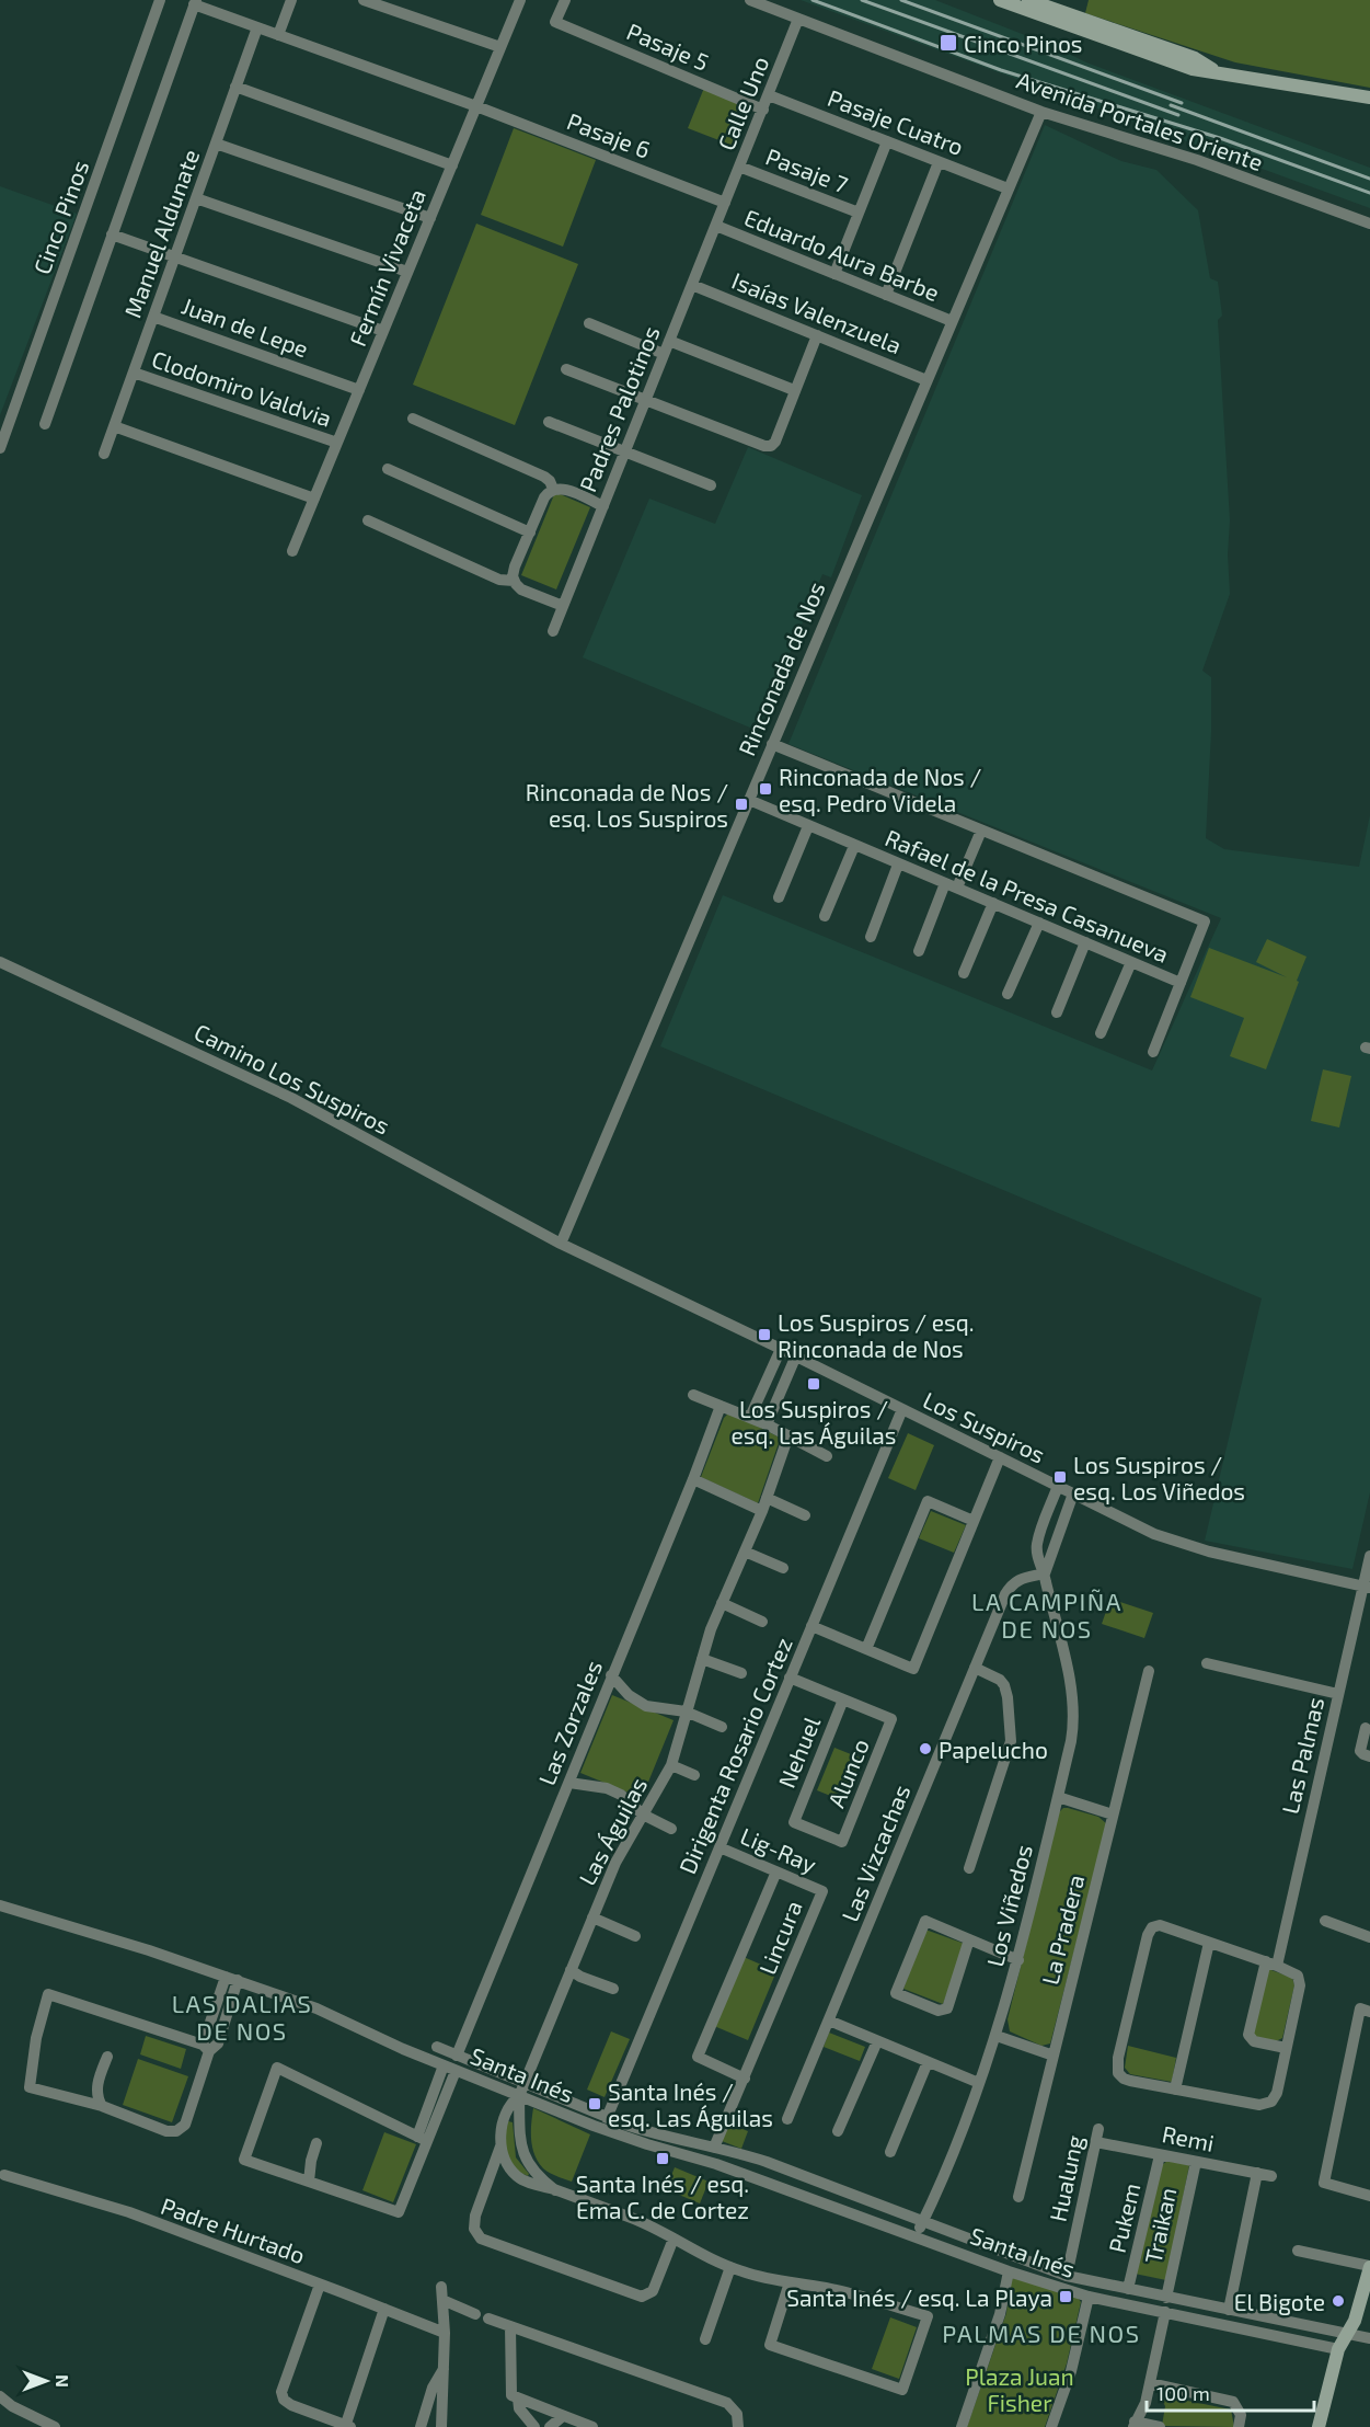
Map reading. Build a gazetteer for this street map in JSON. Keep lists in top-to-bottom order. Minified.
{"streets":{"street":["Pasaje 5","Calle Uno","Avenida Portales Oriente","Pasaje Cuatro","Pasaje 6","Pasaje 7","Cinco Pinos","Manuel Aldunate","Eduardo Aura Barbe","Fermín Vivaceta","Isaías Valenzuela","Juan de Lepe","Clodomiro Valdvia","Padres Palotinos","Rinconada de Nos","Rafael de la Presa Casanueva","Camino Los Suspiros","Los Suspiros","Las Zorzales","Nehuel","Dirigenta Rosario Cortez","Las Palmas","Alunco","Las Águilas","Lig-Ray","Las Vizcachas","Los Viñedos","La Pradera","Lincura","Santa Inés","Remi","Hualung","Pukem","Traikan","Padre Hurtado"]},"crossings":[["Pasaje 5","Calle Uno"],["Calle Uno","Avenida Portales Oriente"],["Calle Uno","Pasaje Cuatro"],["Calle Uno","Pasaje 6"],["Calle Uno","Pasaje 7"],["Calle Uno","Padres Palotinos"],["Avenida Portales Oriente","Rinconada de Nos"],["Pasaje Cuatro","Rinconada de Nos"],["Pasaje 6","Manuel Aldunate"],["Pasaje 6","Fermín Vivaceta"],["Pasaje 6","Padres Palotinos"],["Manuel Aldunate","Juan de Lepe"],["Manuel Aldunate","Clodomiro Valdvia"],["Eduardo Aura Barbe","Padres Palotinos"],["Eduardo Aura Barbe","Rinconada de Nos"],["Fermín Vivaceta","Juan de Lepe"],["Fermín Vivaceta","Clodomiro Valdvia"],["Isaías Valenzuela","Padres Palotinos"],["Isaías Valenzuela","Rinconada de Nos"],["Rinconada de Nos","Rafael de la Presa Casanueva"],["Rinconada de Nos","Camino Los Suspiros"],["Rinconada de Nos","Los Suspiros"],["Camino Los Suspiros","Los Suspiros"],["Los Suspiros","Dirigenta Rosario Cortez"],["Los Suspiros","Las Palmas"],["Los Suspiros","Los Viñedos"],["Las Zorzales","Santa Inés"],["Nehuel","Alunco"],["Dirigenta Rosario Cortez","Lig-Ray"],["Dirigenta Rosario Cortez","Santa Inés"],["Las Águilas","Santa Inés"],["Lig-Ray","Lincura"],["Las Vizcachas","Los Viñedos"],["Los Viñedos","Santa Inés"],["Lincura","Santa Inés"],["Santa Inés","Hualung"],["Santa Inés","Pukem"],["Santa Inés","Traikan"],["Remi","Hualung"],["Remi","Pukem"],["Remi","Traikan"]],"districts":["LA CAMPIÑA DE NOS","LAS DALIAS DE NOS","PALMAS DE NOS"],"parks":["Plaza Juan Fisher"],"places":{"transit":["Cinco Pinos","Rinconada de Nos / esq. Pedro Videla","Rinconada de Nos / esq. Los Suspiros","Los Suspiros / esq. Rinconada de Nos","Los Suspiros / esq. Las Águilas","Los Suspiros / esq. Los Viñedos","Santa Inés / esq. Las Águilas","Santa Inés / esq. Ema C. de Cortez","Santa Inés / esq. La Playa"],"other":["Papelucho","El Bigote"]},"scale_bar":"100 m","north":"right"}
